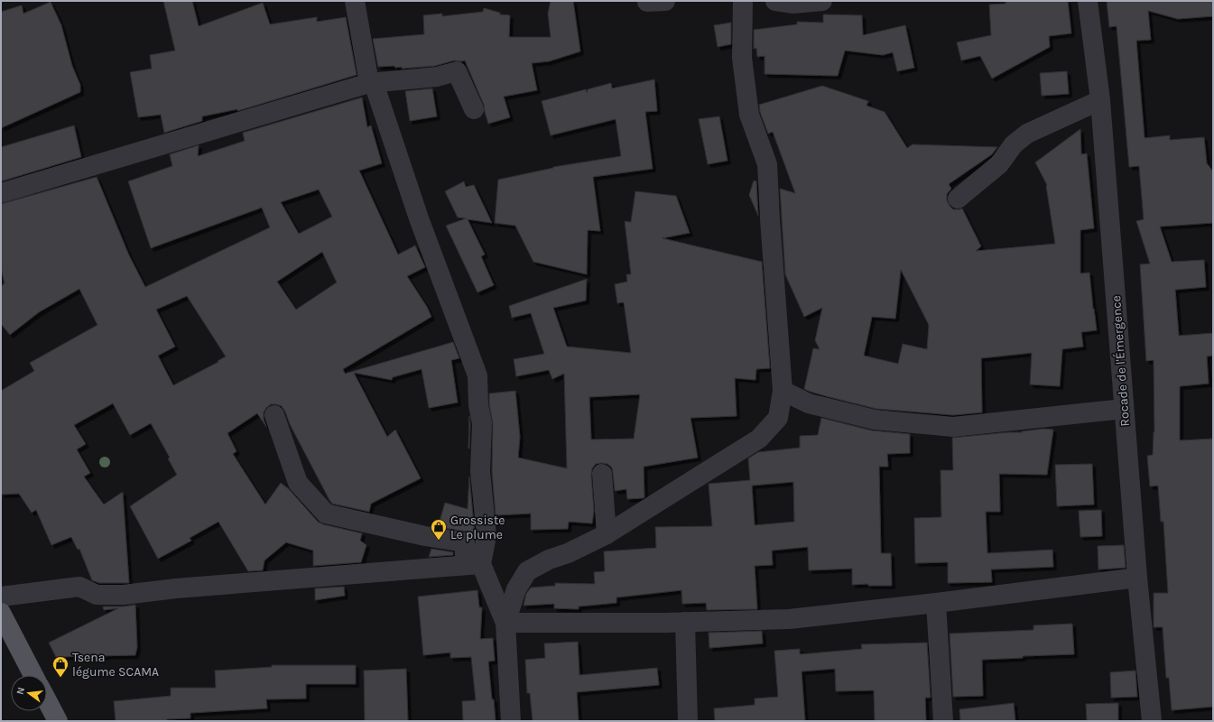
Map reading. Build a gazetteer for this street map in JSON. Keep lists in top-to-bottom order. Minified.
{"streets":{"street":["Rocade de l'Émergence"]},"places":{"shop":["Grossiste Le plume","Tsena légume SCAMA"]},"north":"left"}
